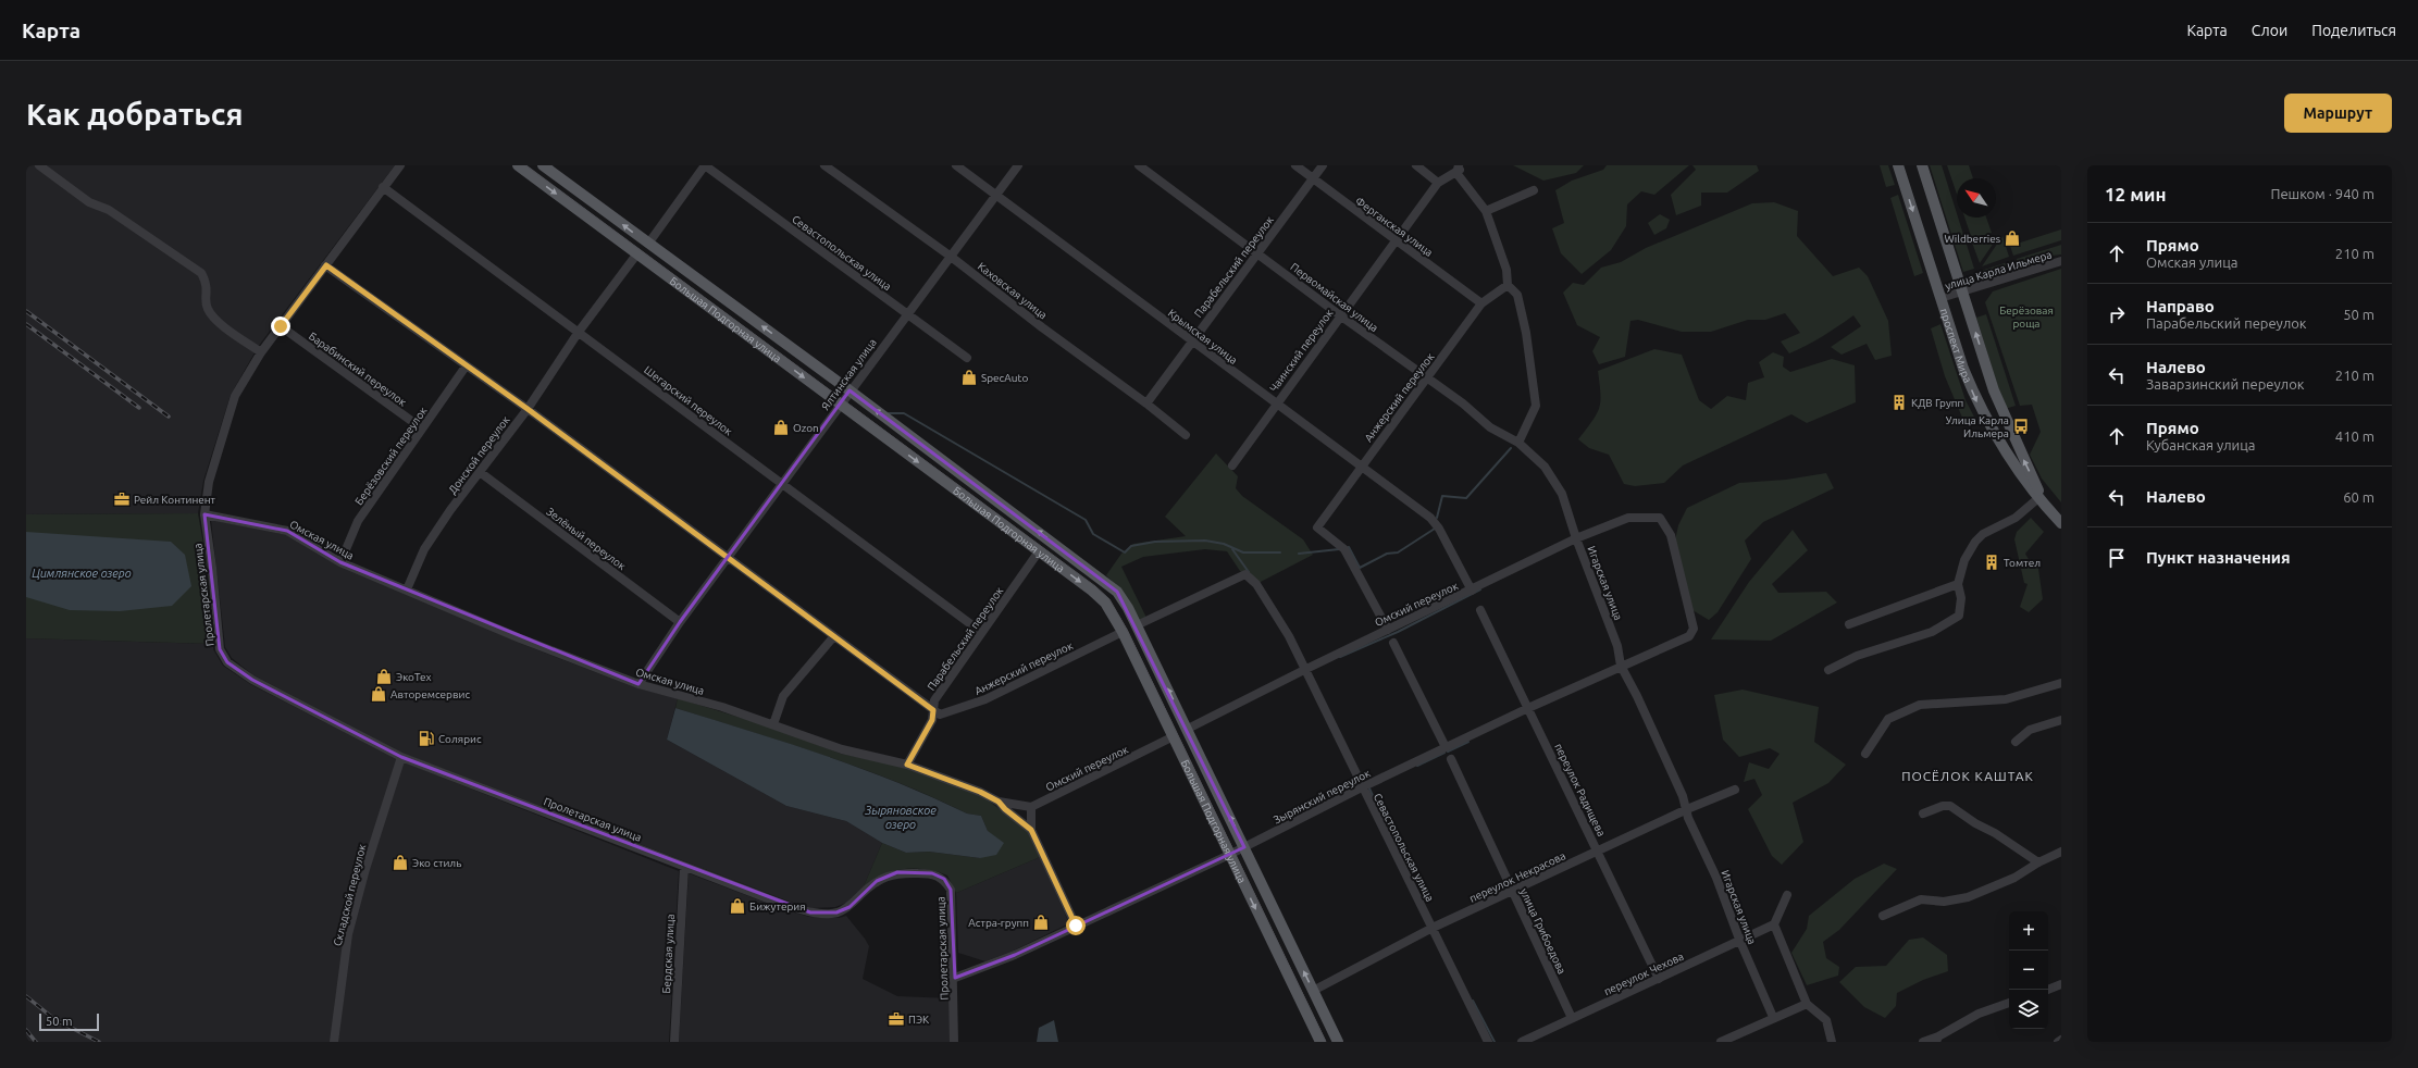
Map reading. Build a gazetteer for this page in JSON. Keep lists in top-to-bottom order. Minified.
{"streets":{"main road":["Большая Подгорная улица","проспект Мира"],"street":["Ферганская улица","Севастопольская улица","Парабельский переулок","улица Карла Ильмера","Каховская улица","Первомайская улица","Крымская улица","Чаинский переулок","Барабинский переулок","Ялтинская улица","Анжерский переулок","Шегарский переулок","Донской переулок","Берёзовский переулок","Зелёный переулок","Омская улица","Игарская улица","Пролетарская улица","Омский переулок","переулок Радищева","Зырянский переулок","переулок Некрасова","Складской переулок","улица Грибоедова","Бердская улица","переулок Чехова"]},"crossings":[["Ферганская улица","Парабельский переулок"],["Ферганская улица","Чаинский переулок"],["Ферганская улица","Анжерский переулок"],["Севастопольская улица","Большая Подгорная улица"],["Севастопольская улица","Ялтинская улица"],["Севастопольская улица","Омский переулок"],["Севастопольская улица","Зырянский переулок"],["Севастопольская улица","переулок Некрасова"],["Парабельский переулок","Каховская улица"],["Парабельский переулок","Первомайская улица"],["Парабельский переулок","Большая Подгорная улица"],["Парабельский переулок","Крымская улица"],["Парабельский переулок","Анжерский переулок"],["Парабельский переулок","Шегарский переулок"],["Парабельский переулок","Омская улица"],["улица Карла Ильмера","проспект Мира"],["Каховская улица","Ялтинская улица"],["Первомайская улица","Чаинский переулок"],["Первомайская улица","Анжерский переулок"],["Первомайская улица","Игарская улица"],["Большая Подгорная улица","Ялтинская улица"],["Большая Подгорная улица","Анжерский переулок"],["Большая Подгорная улица","Донской переулок"],["Большая Подгорная улица","Омский переулок"],["Большая Подгорная улица","Зырянский переулок"],["Большая Подгорная улица","переулок Некрасова"],["Крымская улица","Чаинский переулок"],["Крымская улица","Ялтинская улица"],["Крымская улица","Анжерский переулок"],["Крымская улица","Омский переулок"],["Барабинский переулок","Берёзовский переулок"],["Барабинский переулок","Пролетарская улица"],["Ялтинская улица","Шегарский переулок"],["Ялтинская улица","Зелёный переулок"],["Ялтинская улица","Омская улица"],["Анжерский переулок","Омский переулок"],["Шегарский переулок","Донской переулок"],["Шегарский переулок","Пролетарская улица"],["Донской переулок","Зелёный переулок"],["Донской переулок","Омская улица"],["Берёзовский переулок","Омская улица"],["Омская улица","Пролетарская улица"],["Омская улица","Зырянский переулок"],["Игарская улица","Омский переулок"],["Игарская улица","Зырянский переулок"],["Игарская улица","переулок Некрасова"],["Игарская улица","переулок Чехова"],["Пролетарская улица","Зырянский переулок"],["Пролетарская улица","Складской переулок"],["Пролетарская улица","Бердская улица"],["Омский переулок","Зырянский переулок"],["переулок Радищева","Зырянский переулок"],["переулок Радищева","переулок Некрасова"],["переулок Радищева","переулок Чехова"],["переулок Некрасова","улица Грибоедова"],["улица Грибоедова","переулок Чехова"]],"districts":["ПОСЁЛОК КАШТАК"],"water":["Цимлянское озеро","Зыряновское озеро"],"parks":["Берёзовая роща"],"places":{"shop":["Wildberries","SpecAuto","Ozon","ЭкоТех","Авторемсервис","Эко стиль","Бижутерия","Астра-групп"],"building":["КДВ Групп","Томтел"],"bus stop":["Улица Карла Ильмера"],"office":["Рейл Континент","ПЭК"],"fuel station":["Солярис"]},"scale_bar":"50 m","north":"top left","page":{"header":"Карта","nav":["Карта","Слои","Поделиться"],"buttons":"Маршрут","title":"Как добраться","heading":["12 мин","Пешком · 940 m"],"list":[["Прямо","Омская улица","210 m"],["Направо","Парабельский переулок","50 m"],["Налево","Заварзинский переулок","210 m"],["Прямо","Кубанская улица","410 m"],["Налево","60 m"],"Пункт назначения"],"map_buttons":["+","−"],"scale":"50 m"}}
